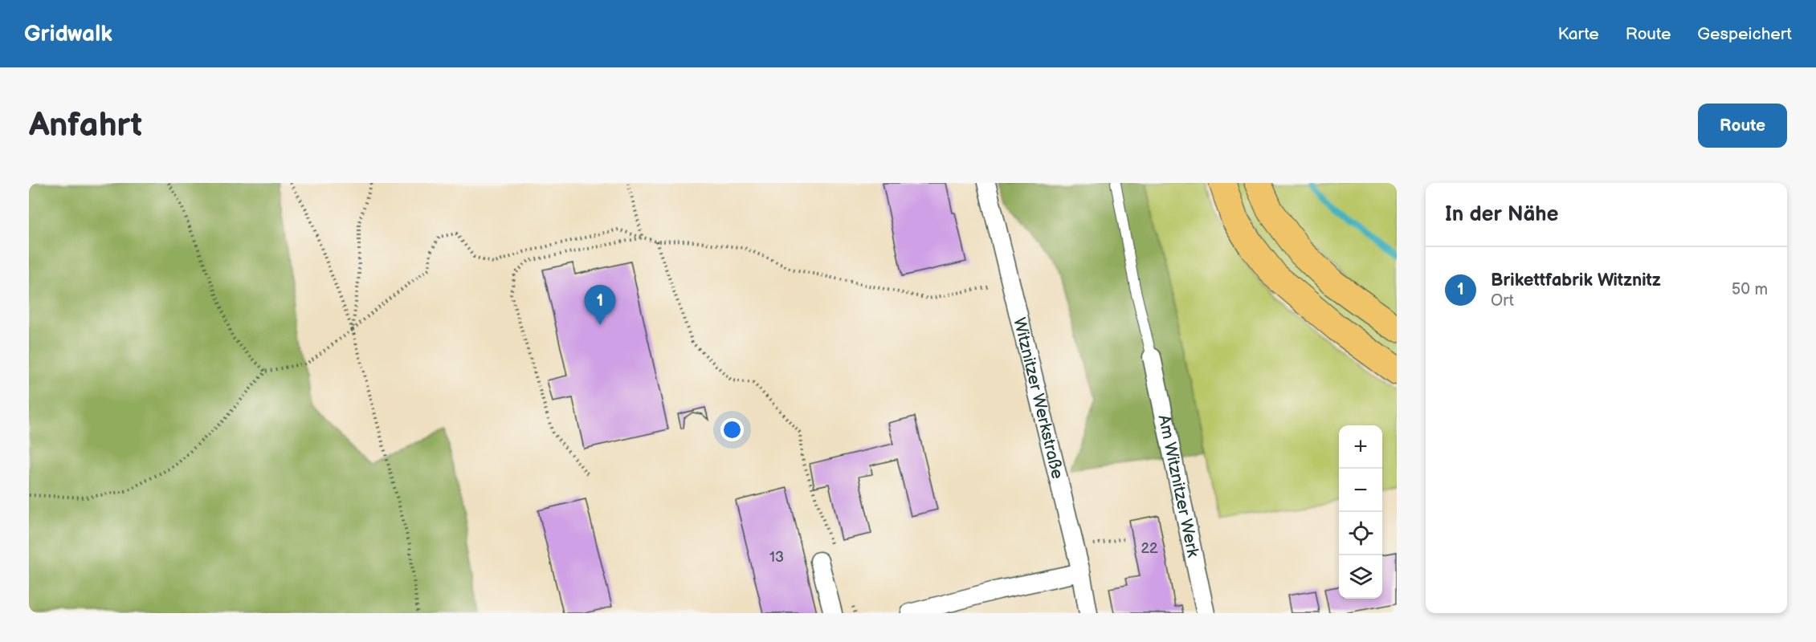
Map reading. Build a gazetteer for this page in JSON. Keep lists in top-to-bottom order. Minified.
{"streets":{"street":["Witznitzer Werkstraße","Am Witznitzer Werk"]},"house_numbers":["22","13"],"page":{"header":"Gridwalk","nav":["Karte","Route","Gespeichert"],"buttons":"Route","title":"Anfahrt","heading":"In der Nähe","list":[{"mark":"1","name":"Brikettfabrik Witznitz","note":"Ort","value":"50 m"}],"pins":"1","map_buttons":["+","−"]}}
